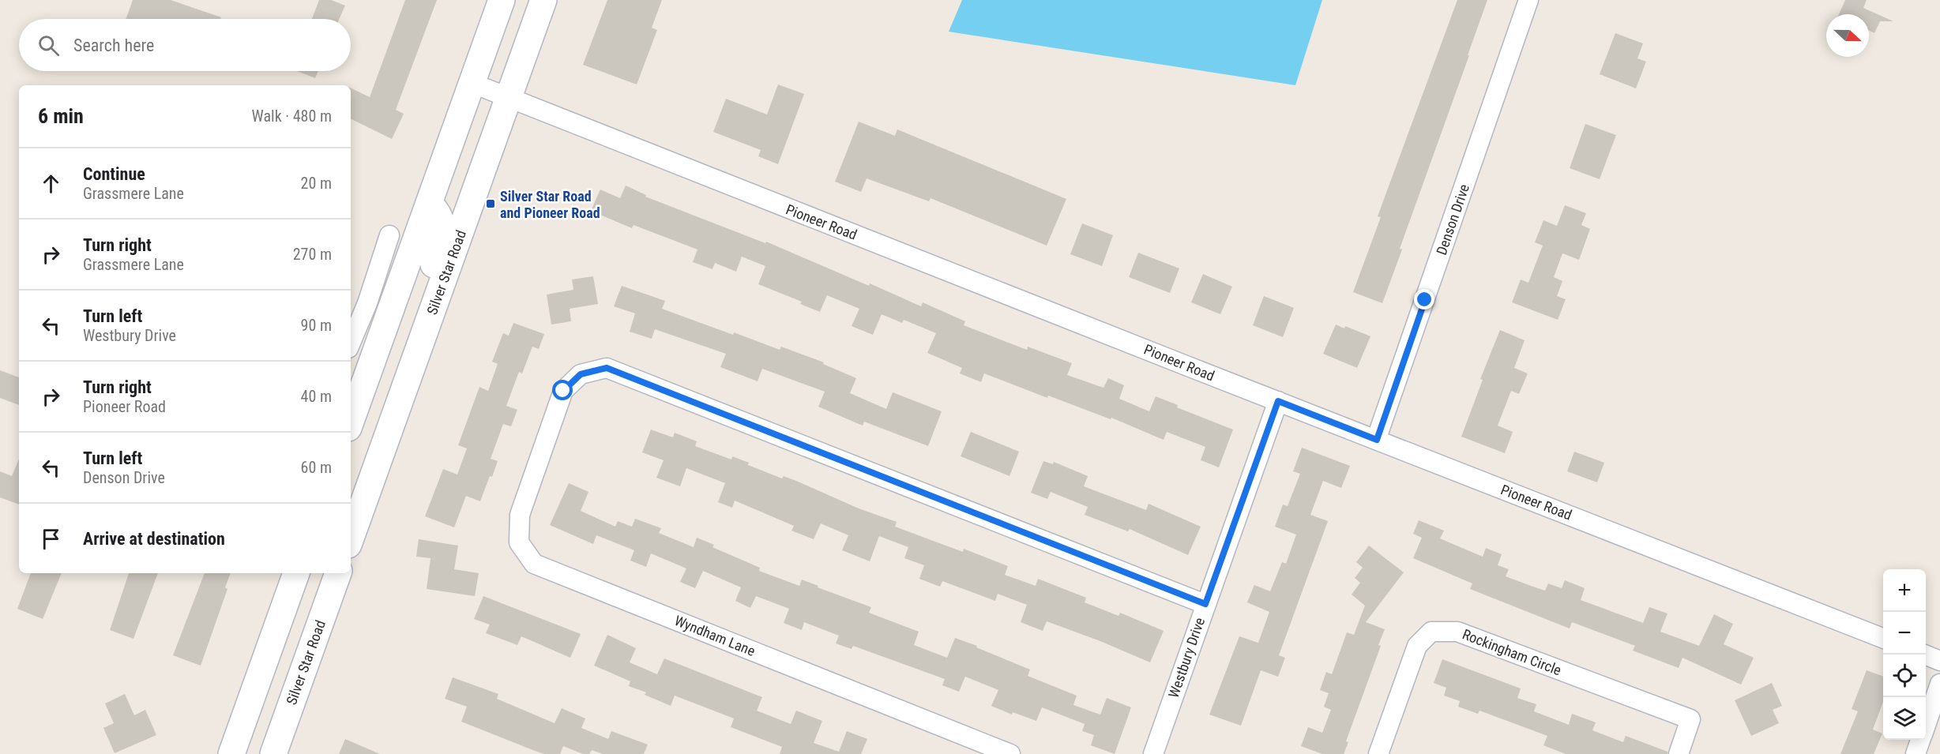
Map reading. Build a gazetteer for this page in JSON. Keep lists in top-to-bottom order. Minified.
{"streets":{"main road":["Silver Star Road"],"street":["Denson Drive","Pioneer Road","Wyndham Lane","Rockingham Circle","Westbury Drive"]},"crossings":[["Denson Drive","Pioneer Road"],["Pioneer Road","Silver Star Road"],["Pioneer Road","Westbury Drive"],["Wyndham Lane","Westbury Drive"]],"places":{"transit":["Silver Star Road and Pioneer Road"]},"north":"right","page":{"search":"Search here","heading":["6 min","Walk · 480 m"],"list":[["Continue","Grassmere Lane","20 m"],["Turn right","Grassmere Lane","270 m"],["Turn left","Westbury Drive","90 m"],["Turn right","Pioneer Road","40 m"],["Turn left","Denson Drive","60 m"],"Arrive at destination"],"map_buttons":["+","−"]}}
